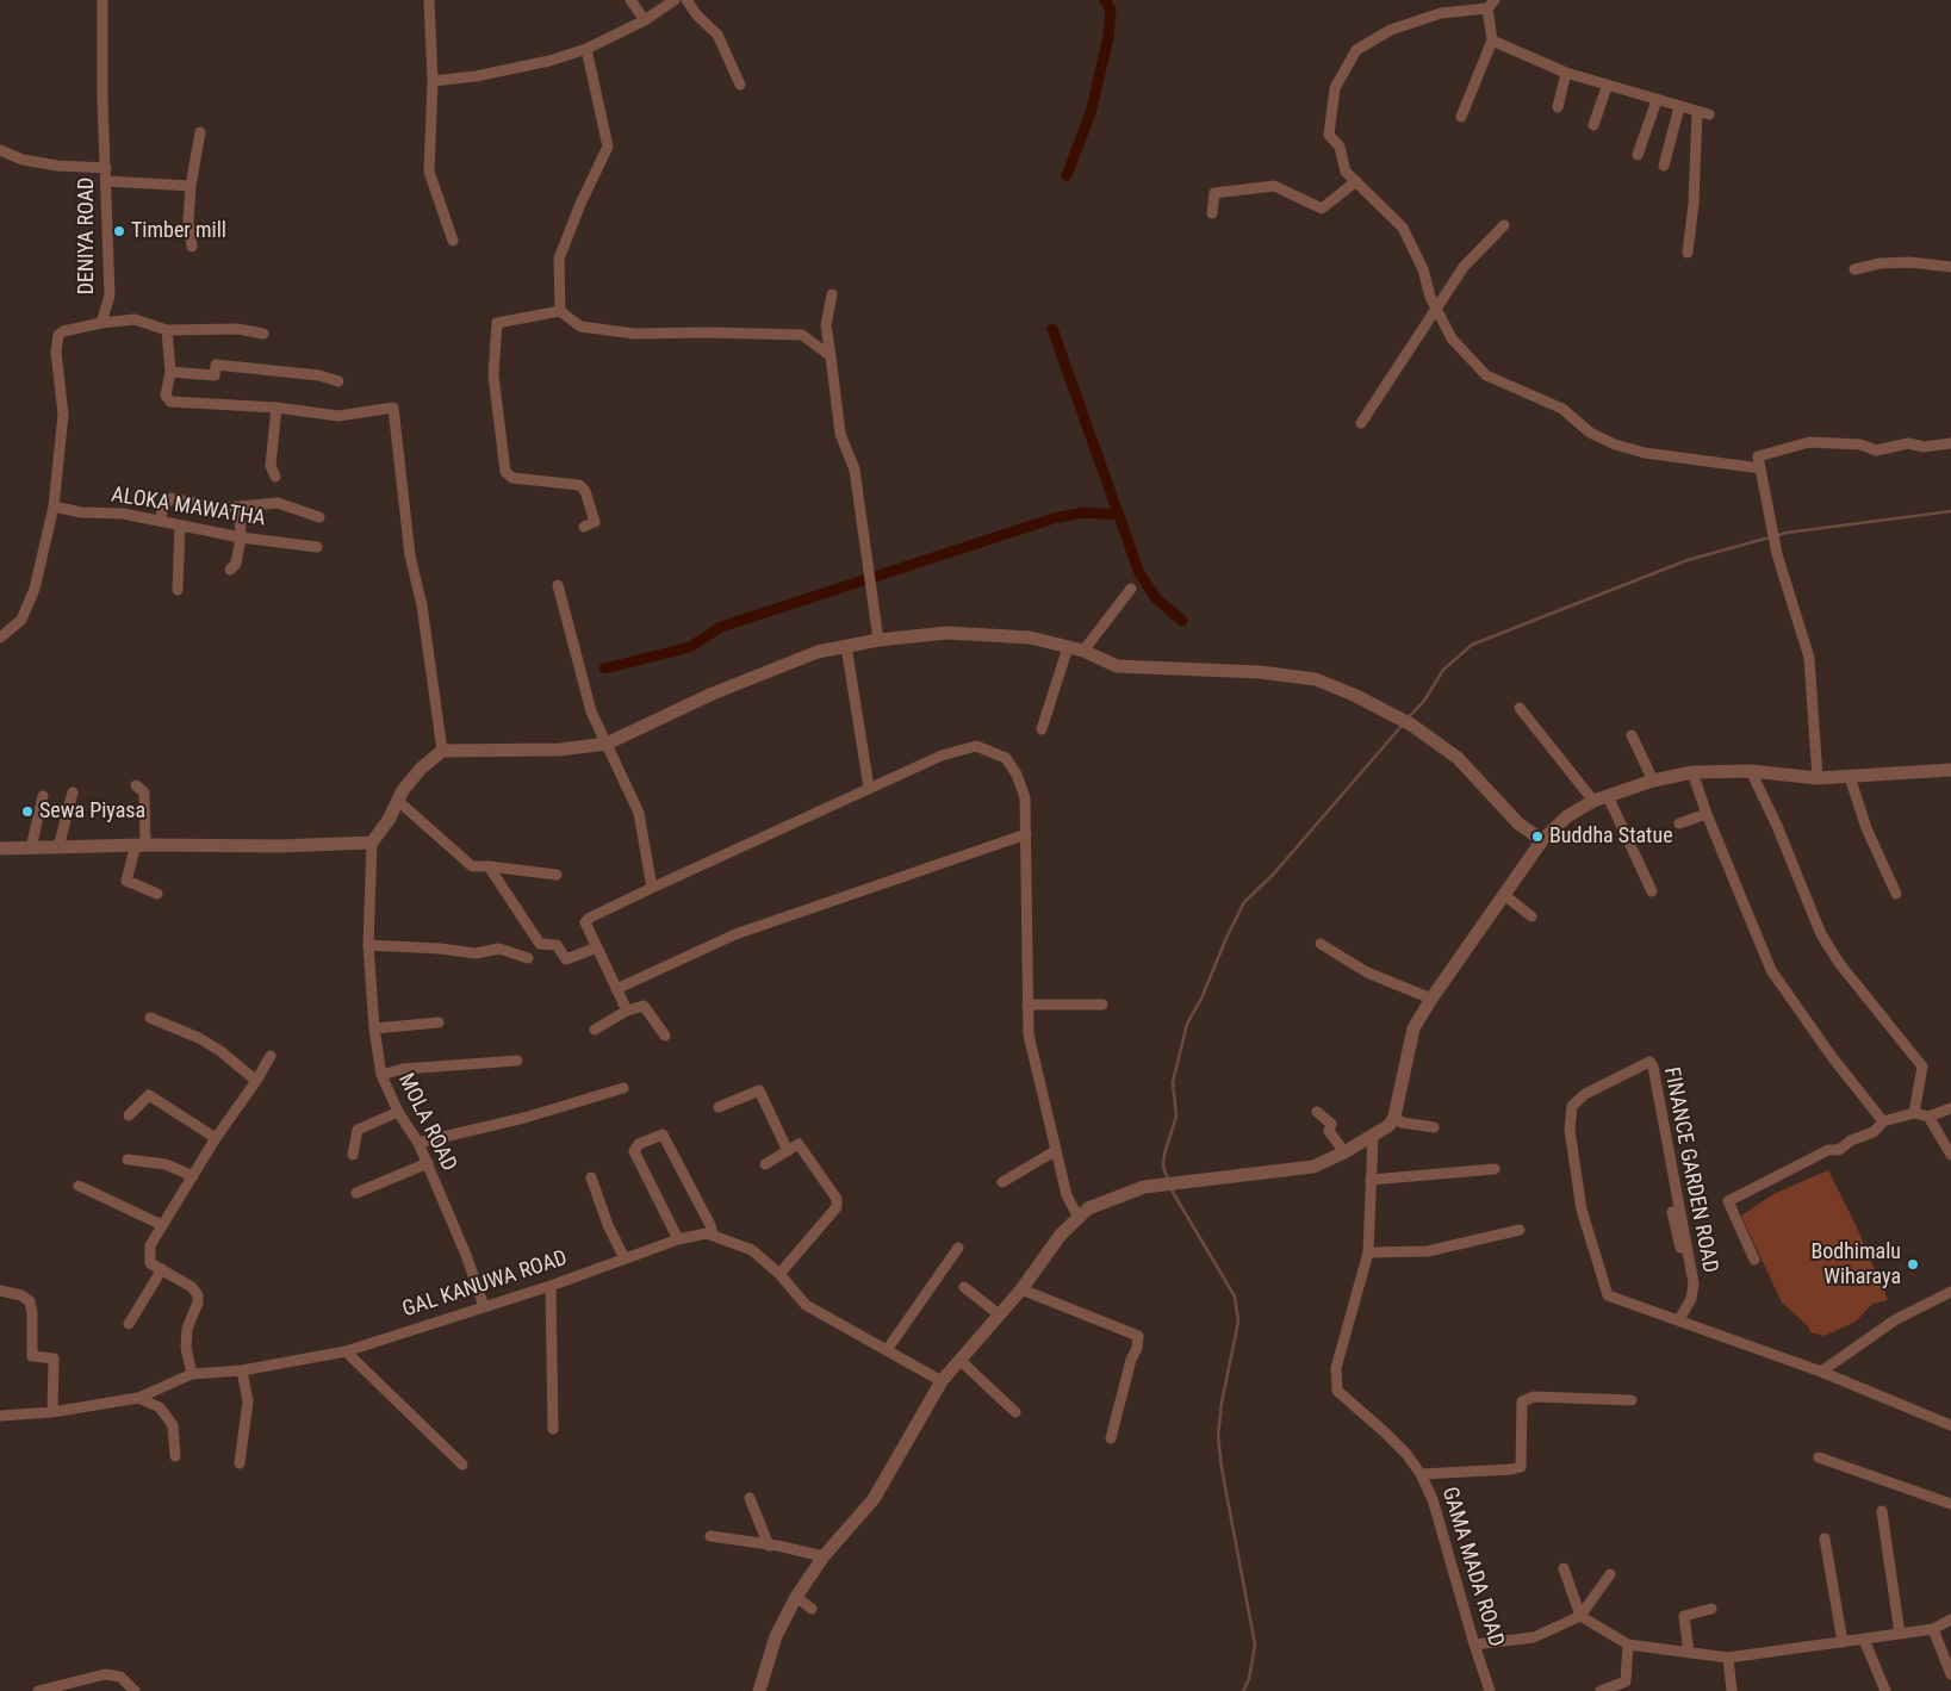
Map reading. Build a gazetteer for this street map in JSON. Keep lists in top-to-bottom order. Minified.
{"streets":{"street":["DENIYA ROAD","ALOKA MAWATHA","MOLA ROAD","FINANCE GARDEN ROAD","GAL KANUWA ROAD","GAMA MADA ROAD"]},"crossings":[["DENIYA ROAD","ALOKA MAWATHA"],["MOLA ROAD","GAL KANUWA ROAD"]],"places":["Timber mill","Sewa Piyasa","Buddha Statue","Bodhimalu Wiharaya"]}
